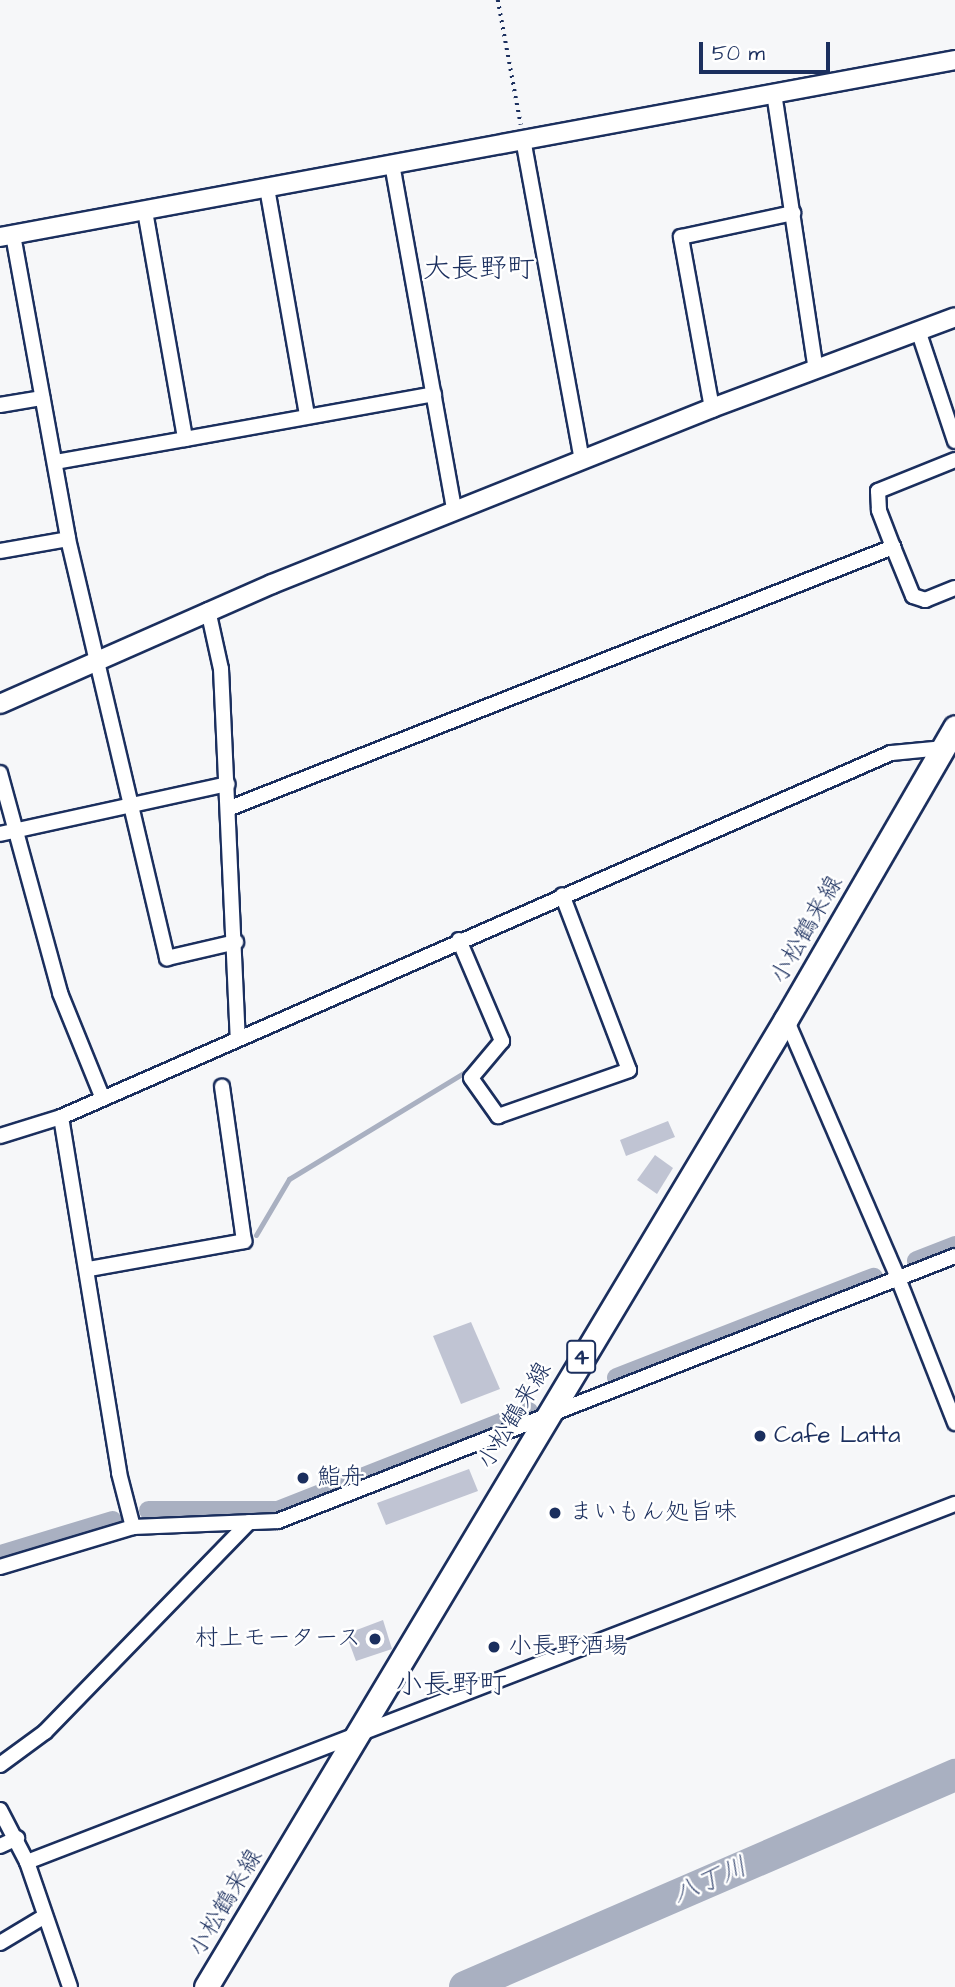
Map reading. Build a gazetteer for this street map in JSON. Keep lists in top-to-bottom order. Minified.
{"streets":{"main road":["小松鶴来線","4"]},"districts":["大長野町","小長野町"],"water":["八丁川"],"places":["Cafe Latta","鮨舟","まいもん処旨味","村上モータース","小長野酒場"],"scale_bar":"50 m"}
